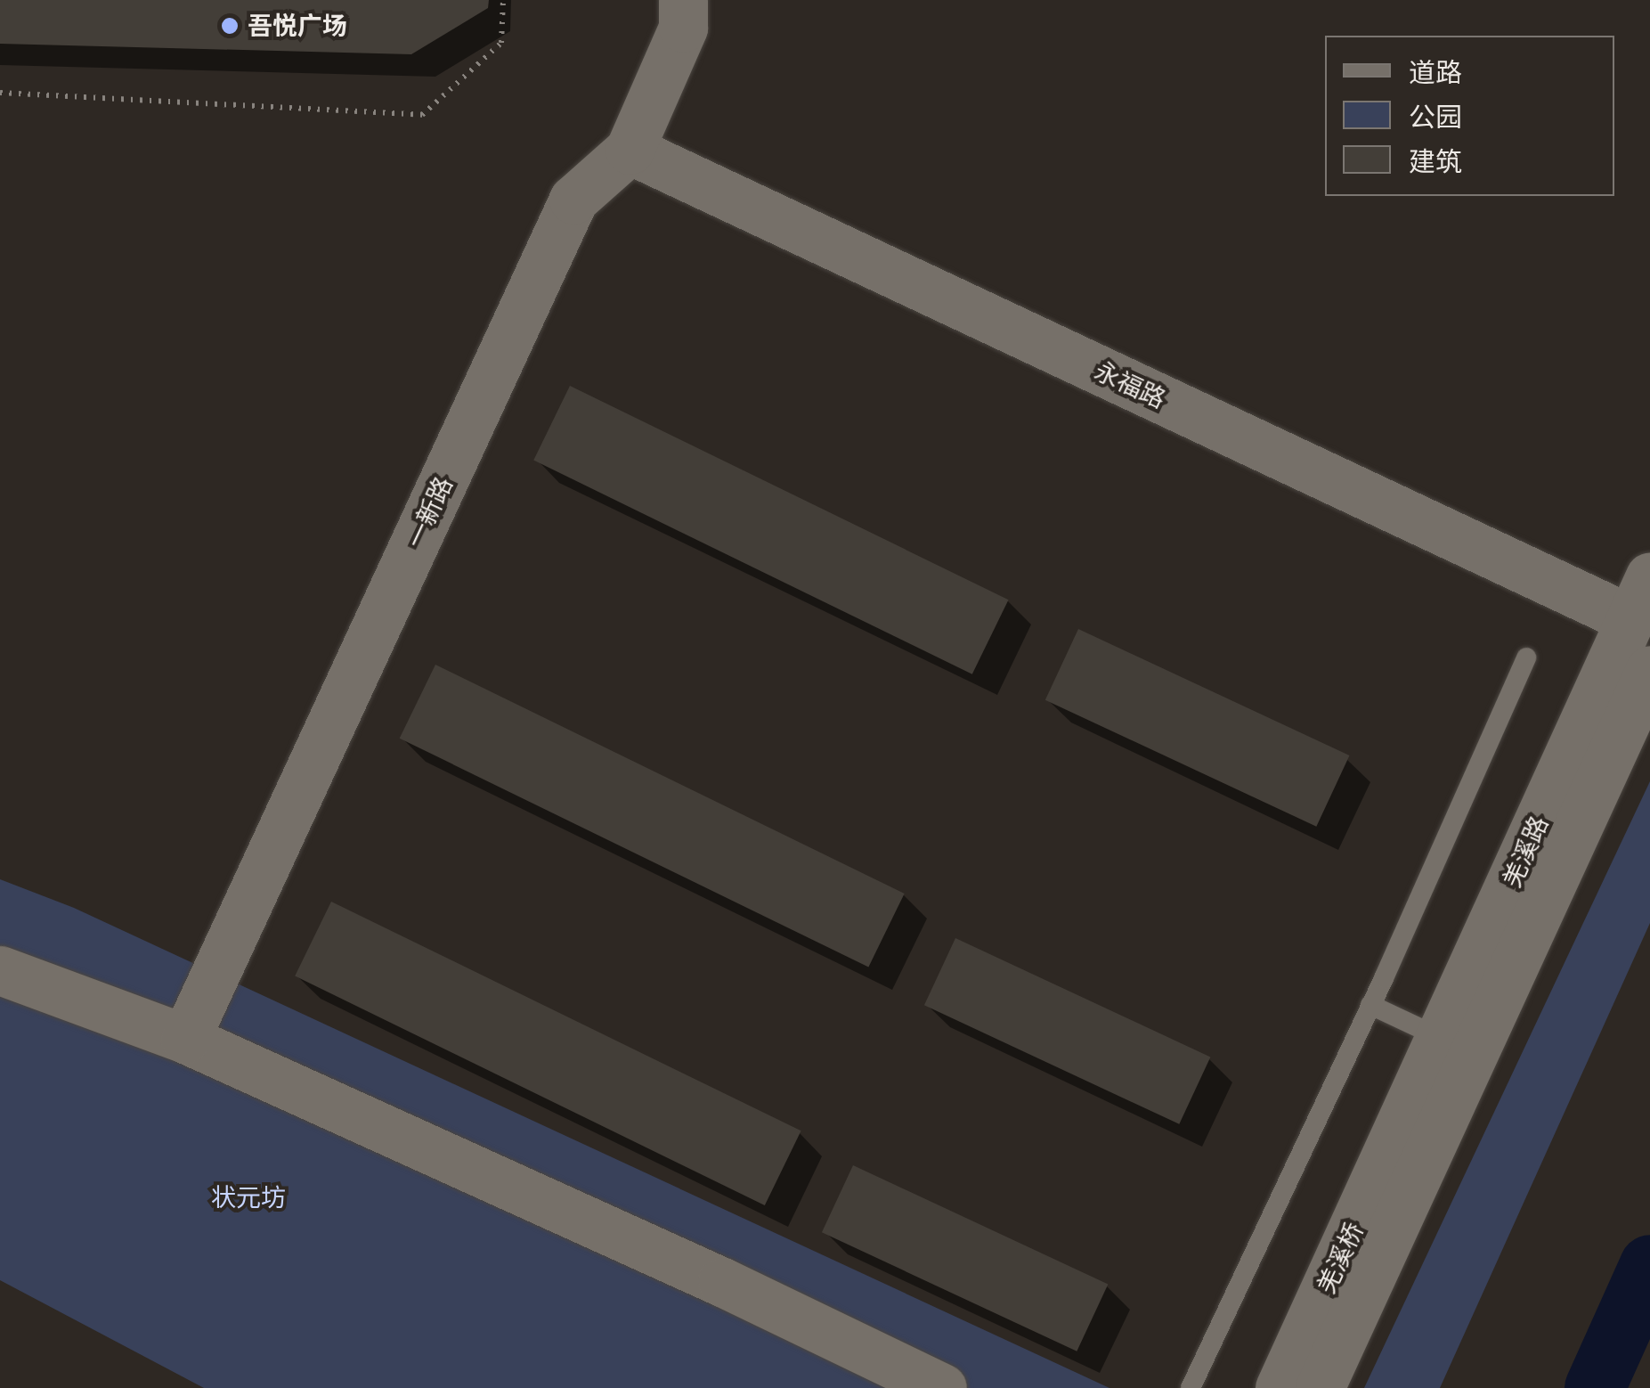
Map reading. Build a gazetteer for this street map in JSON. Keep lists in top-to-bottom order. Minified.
{"streets":{"street":["永福路","一新路","羌溪路","羌溪桥"]},"crossings":[["永福路","一新路"],["永福路","羌溪路"],["羌溪路","羌溪桥"]],"parks":["状元坊"],"places":["吾悦广场"],"legend":["道路","公园","建筑"]}
